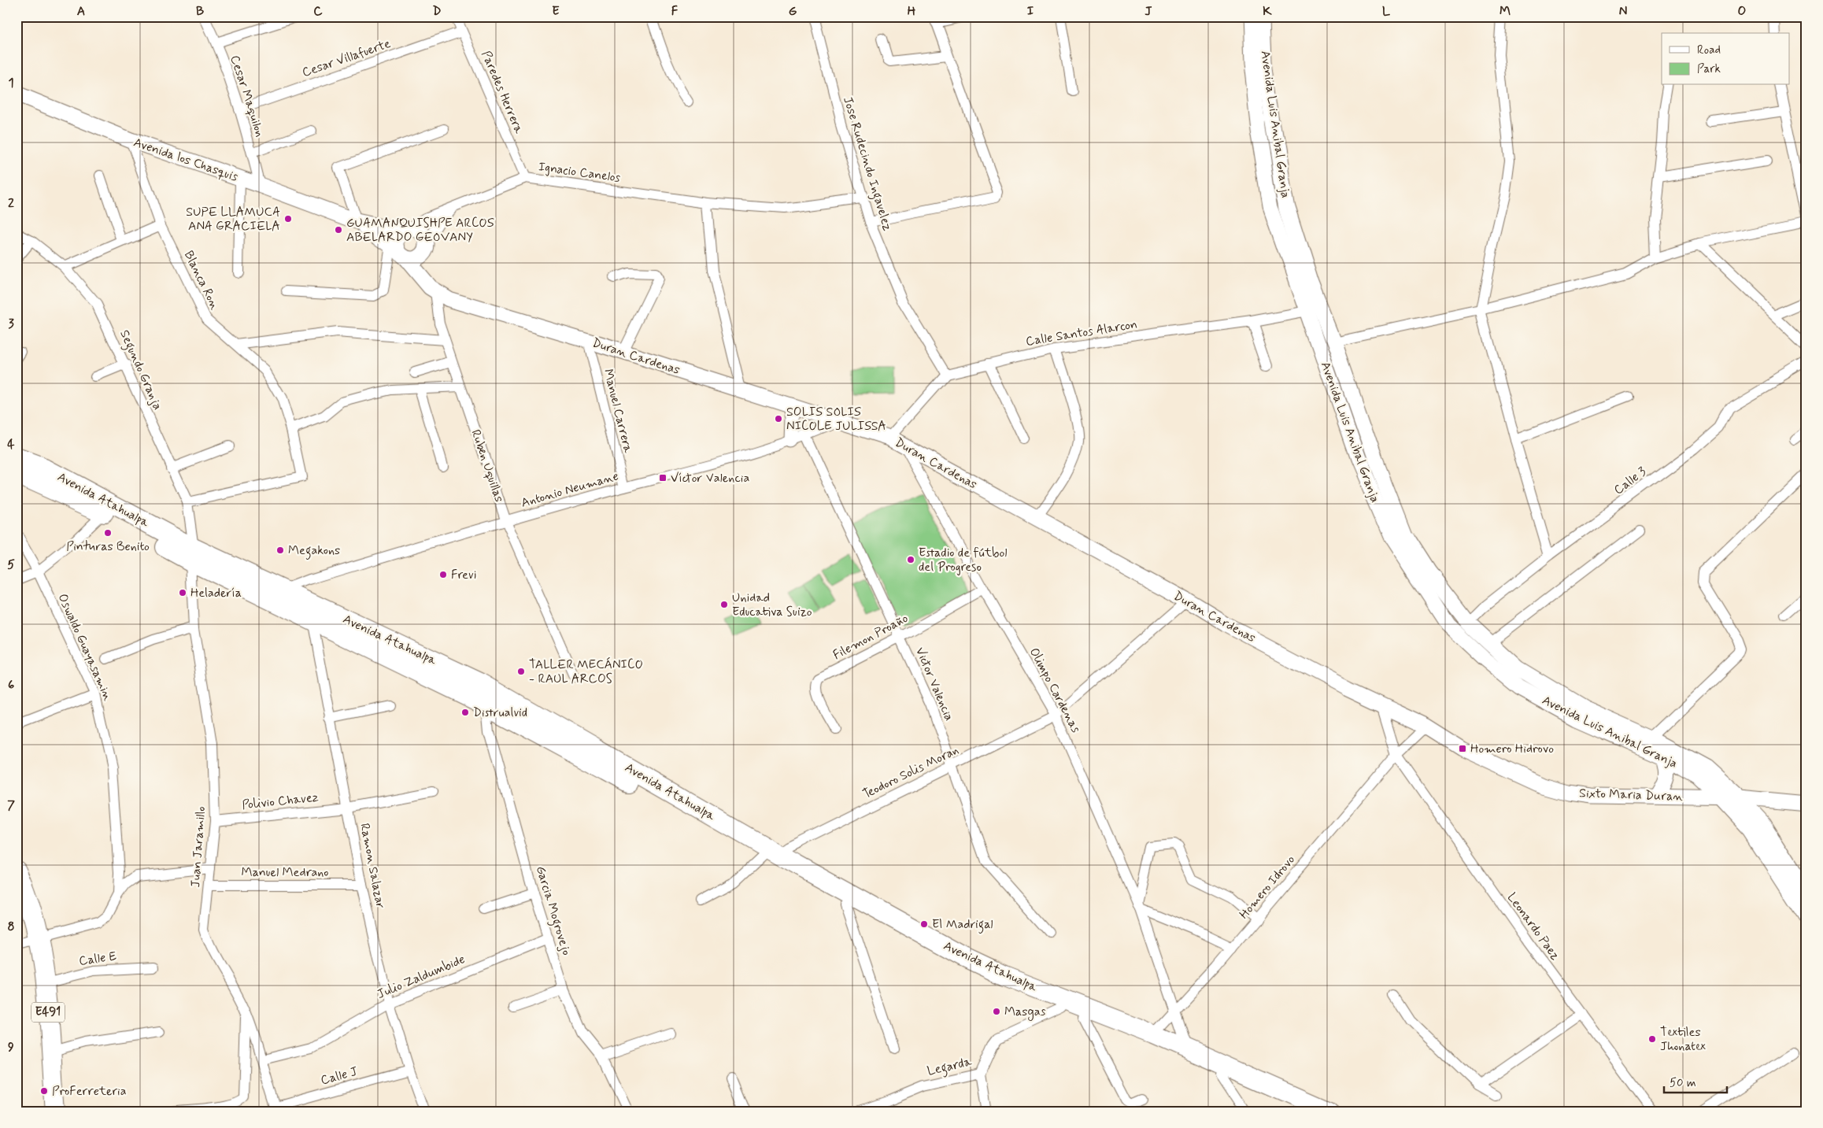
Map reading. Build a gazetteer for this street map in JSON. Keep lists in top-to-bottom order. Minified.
{"streets":{"highway":["Avenida Atahualpa","E491"],"main road":["Avenida Luis Anibal Granja","Avenida los Chasquis","Duran Cardenas","Sixto Maria Duran"],"street":["Cesar Villafuerte","Paredes Herrera","Cesar Maquilon","Jose Rudecindo Ingavelez","Ignacio Canelos","Blanca Ron","Calle Santos Alarcon","Segundo Granja","Manuel Carrera","Ruben Uquillas","Calle 3","Antonio Neumane","Filemon Proaño","Oswaldo Guayasamin","Victor Valencia","Olimpo Cardenas","Teodoro Solis Moran","Polivio Chavez","Juan Jaramillo","Ramon Salazar","Manuel Medrano","Homero Idrovo","Garcia Mogrovejo","Leonardo Paez","Calle E","Julio Zaldumbide","Legarda","Calle J"]},"crossings":[["Cesar Villafuerte","Paredes Herrera"],["Cesar Villafuerte","Cesar Maquilon"],["Paredes Herrera","Ignacio Canelos"],["Cesar Maquilon","Avenida los Chasquis"],["Avenida Luis Anibal Granja","Calle Santos Alarcon"],["Avenida Luis Anibal Granja","Calle 3"],["Avenida Luis Anibal Granja","Sixto Maria Duran"],["Avenida los Chasquis","Ignacio Canelos"],["Avenida los Chasquis","Blanca Ron"],["Jose Rudecindo Ingavelez","Ignacio Canelos"],["Jose Rudecindo Ingavelez","Calle Santos Alarcon"],["Blanca Ron","Segundo Granja"],["Duran Cardenas","Manuel Carrera"],["Duran Cardenas","Ruben Uquillas"],["Duran Cardenas","Antonio Neumane"],["Duran Cardenas","Olimpo Cardenas"],["Duran Cardenas","Teodoro Solis Moran"],["Duran Cardenas","Sixto Maria Duran"],["Segundo Granja","Avenida Atahualpa"],["Segundo Granja","Juan Jaramillo"],["Manuel Carrera","Antonio Neumane"],["Ruben Uquillas","Antonio Neumane"],["Antonio Neumane","Avenida Atahualpa"],["Antonio Neumane","Victor Valencia"],["Avenida Atahualpa","Olimpo Cardenas"],["Avenida Atahualpa","Teodoro Solis Moran"],["Avenida Atahualpa","Juan Jaramillo"],["Avenida Atahualpa","Ramon Salazar"],["Avenida Atahualpa","Homero Idrovo"],["Avenida Atahualpa","Garcia Mogrovejo"],["Avenida Atahualpa","Legarda"],["Filemon Proaño","Victor Valencia"],["Filemon Proaño","Olimpo Cardenas"],["Victor Valencia","Teodoro Solis Moran"],["Olimpo Cardenas","Teodoro Solis Moran"],["Olimpo Cardenas","Homero Idrovo"],["Sixto Maria Duran","Homero Idrovo"],["Polivio Chavez","Juan Jaramillo"],["Polivio Chavez","Ramon Salazar"],["Juan Jaramillo","Manuel Medrano"],["Juan Jaramillo","Julio Zaldumbide"],["Juan Jaramillo","Calle J"],["Ramon Salazar","Manuel Medrano"],["Ramon Salazar","Julio Zaldumbide"],["Ramon Salazar","Calle J"],["Homero Idrovo","Leonardo Paez"],["Garcia Mogrovejo","Julio Zaldumbide"],["Calle E","E491"]],"places":{"other":["SUPE LLAMUCA ANA GRACIELA","GUAMANQUISHPE ARCOS ABELARDO GEOVANY","SOLIS SOLIS NICOLE JULISSA","Pinturas Benito","Megakons","Estadio de fútbol del Progreso","Frevi","Heladería","Unidad Educativa Suizo","TALLER MECÁNICO - RAUL ARCOS","Distrualvid","El Madrigal","Masgas","Textiles Jhonatex","ProFerreteria"],"transit":["Víctor Valencia","Homero Hidrovo"]},"legend":["Road","Park"],"scale_bar":"50 m","grid":{"columns":["A","B","C","D","E","F","G","H","I","J","K","L","M","N","O"],"rows":["1","2","3","4","5","6","7","8","9"]}}
